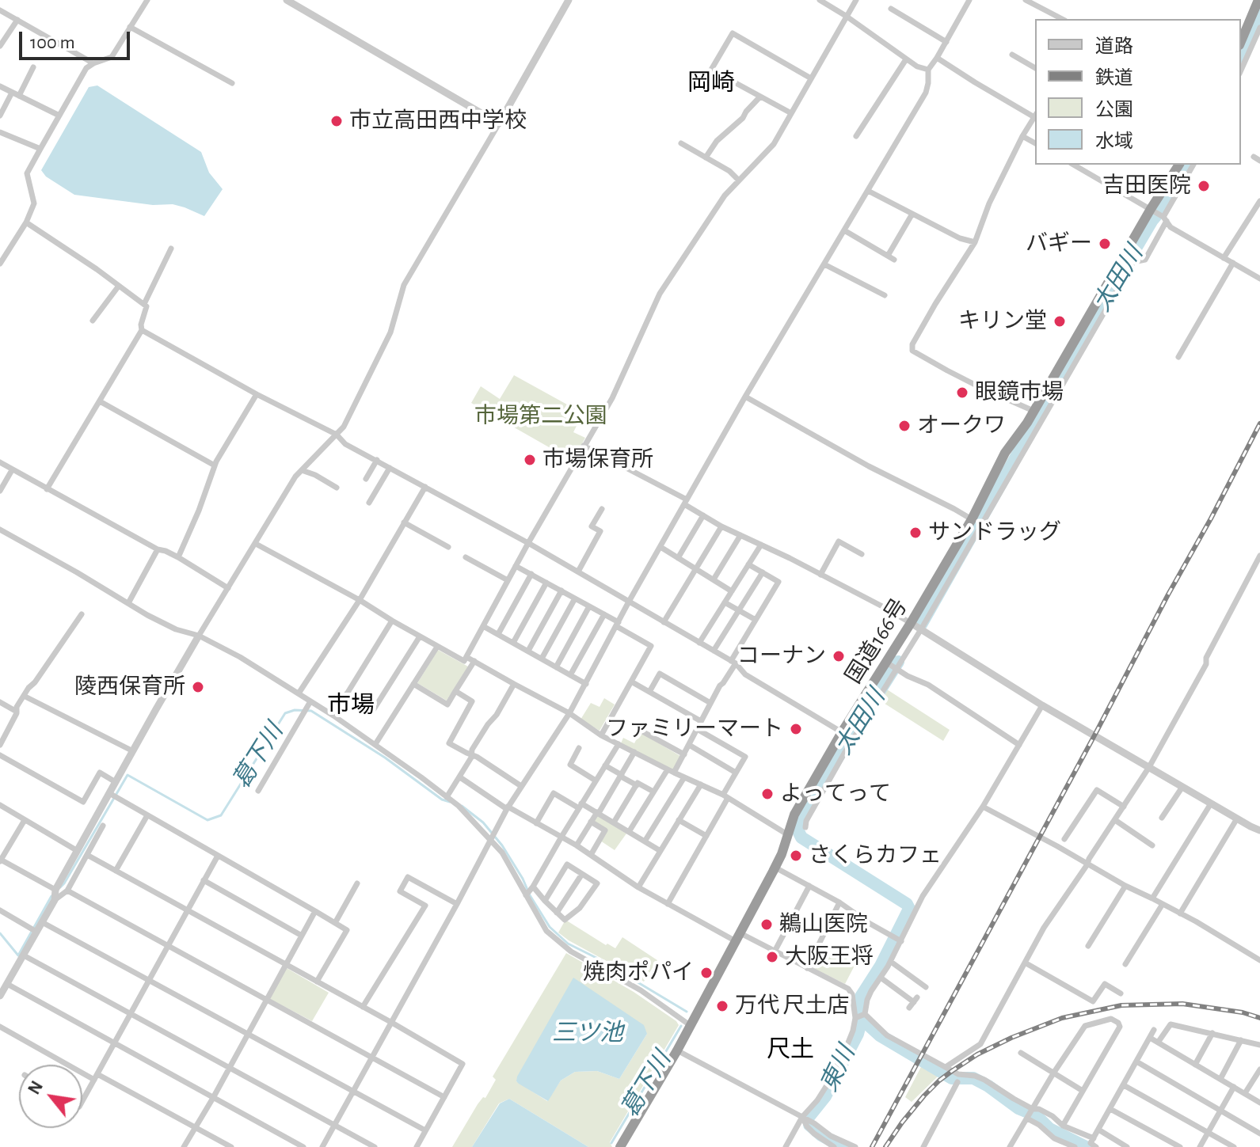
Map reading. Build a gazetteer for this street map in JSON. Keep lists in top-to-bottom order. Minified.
{"streets":{"highway":["国道166号"]},"districts":["岡崎","市場","尺土"],"water":["太田川","葛下川","三ツ池","東川"],"parks":["市場第二公園"],"places":["市立高田西中学校","吉田医院","バギー","キリン堂","眼鏡市場","オークワ","市場保育所","サンドラッグ","コーナン","陵西保育所","ファミリーマート","よってって","さくらカフェ","鵜山医院","大阪王将","焼肉ポパイ","万代 尺土店"],"legend":["道路","鉄道","公園","水域"],"scale_bar":"100 m","north":"top left"}
